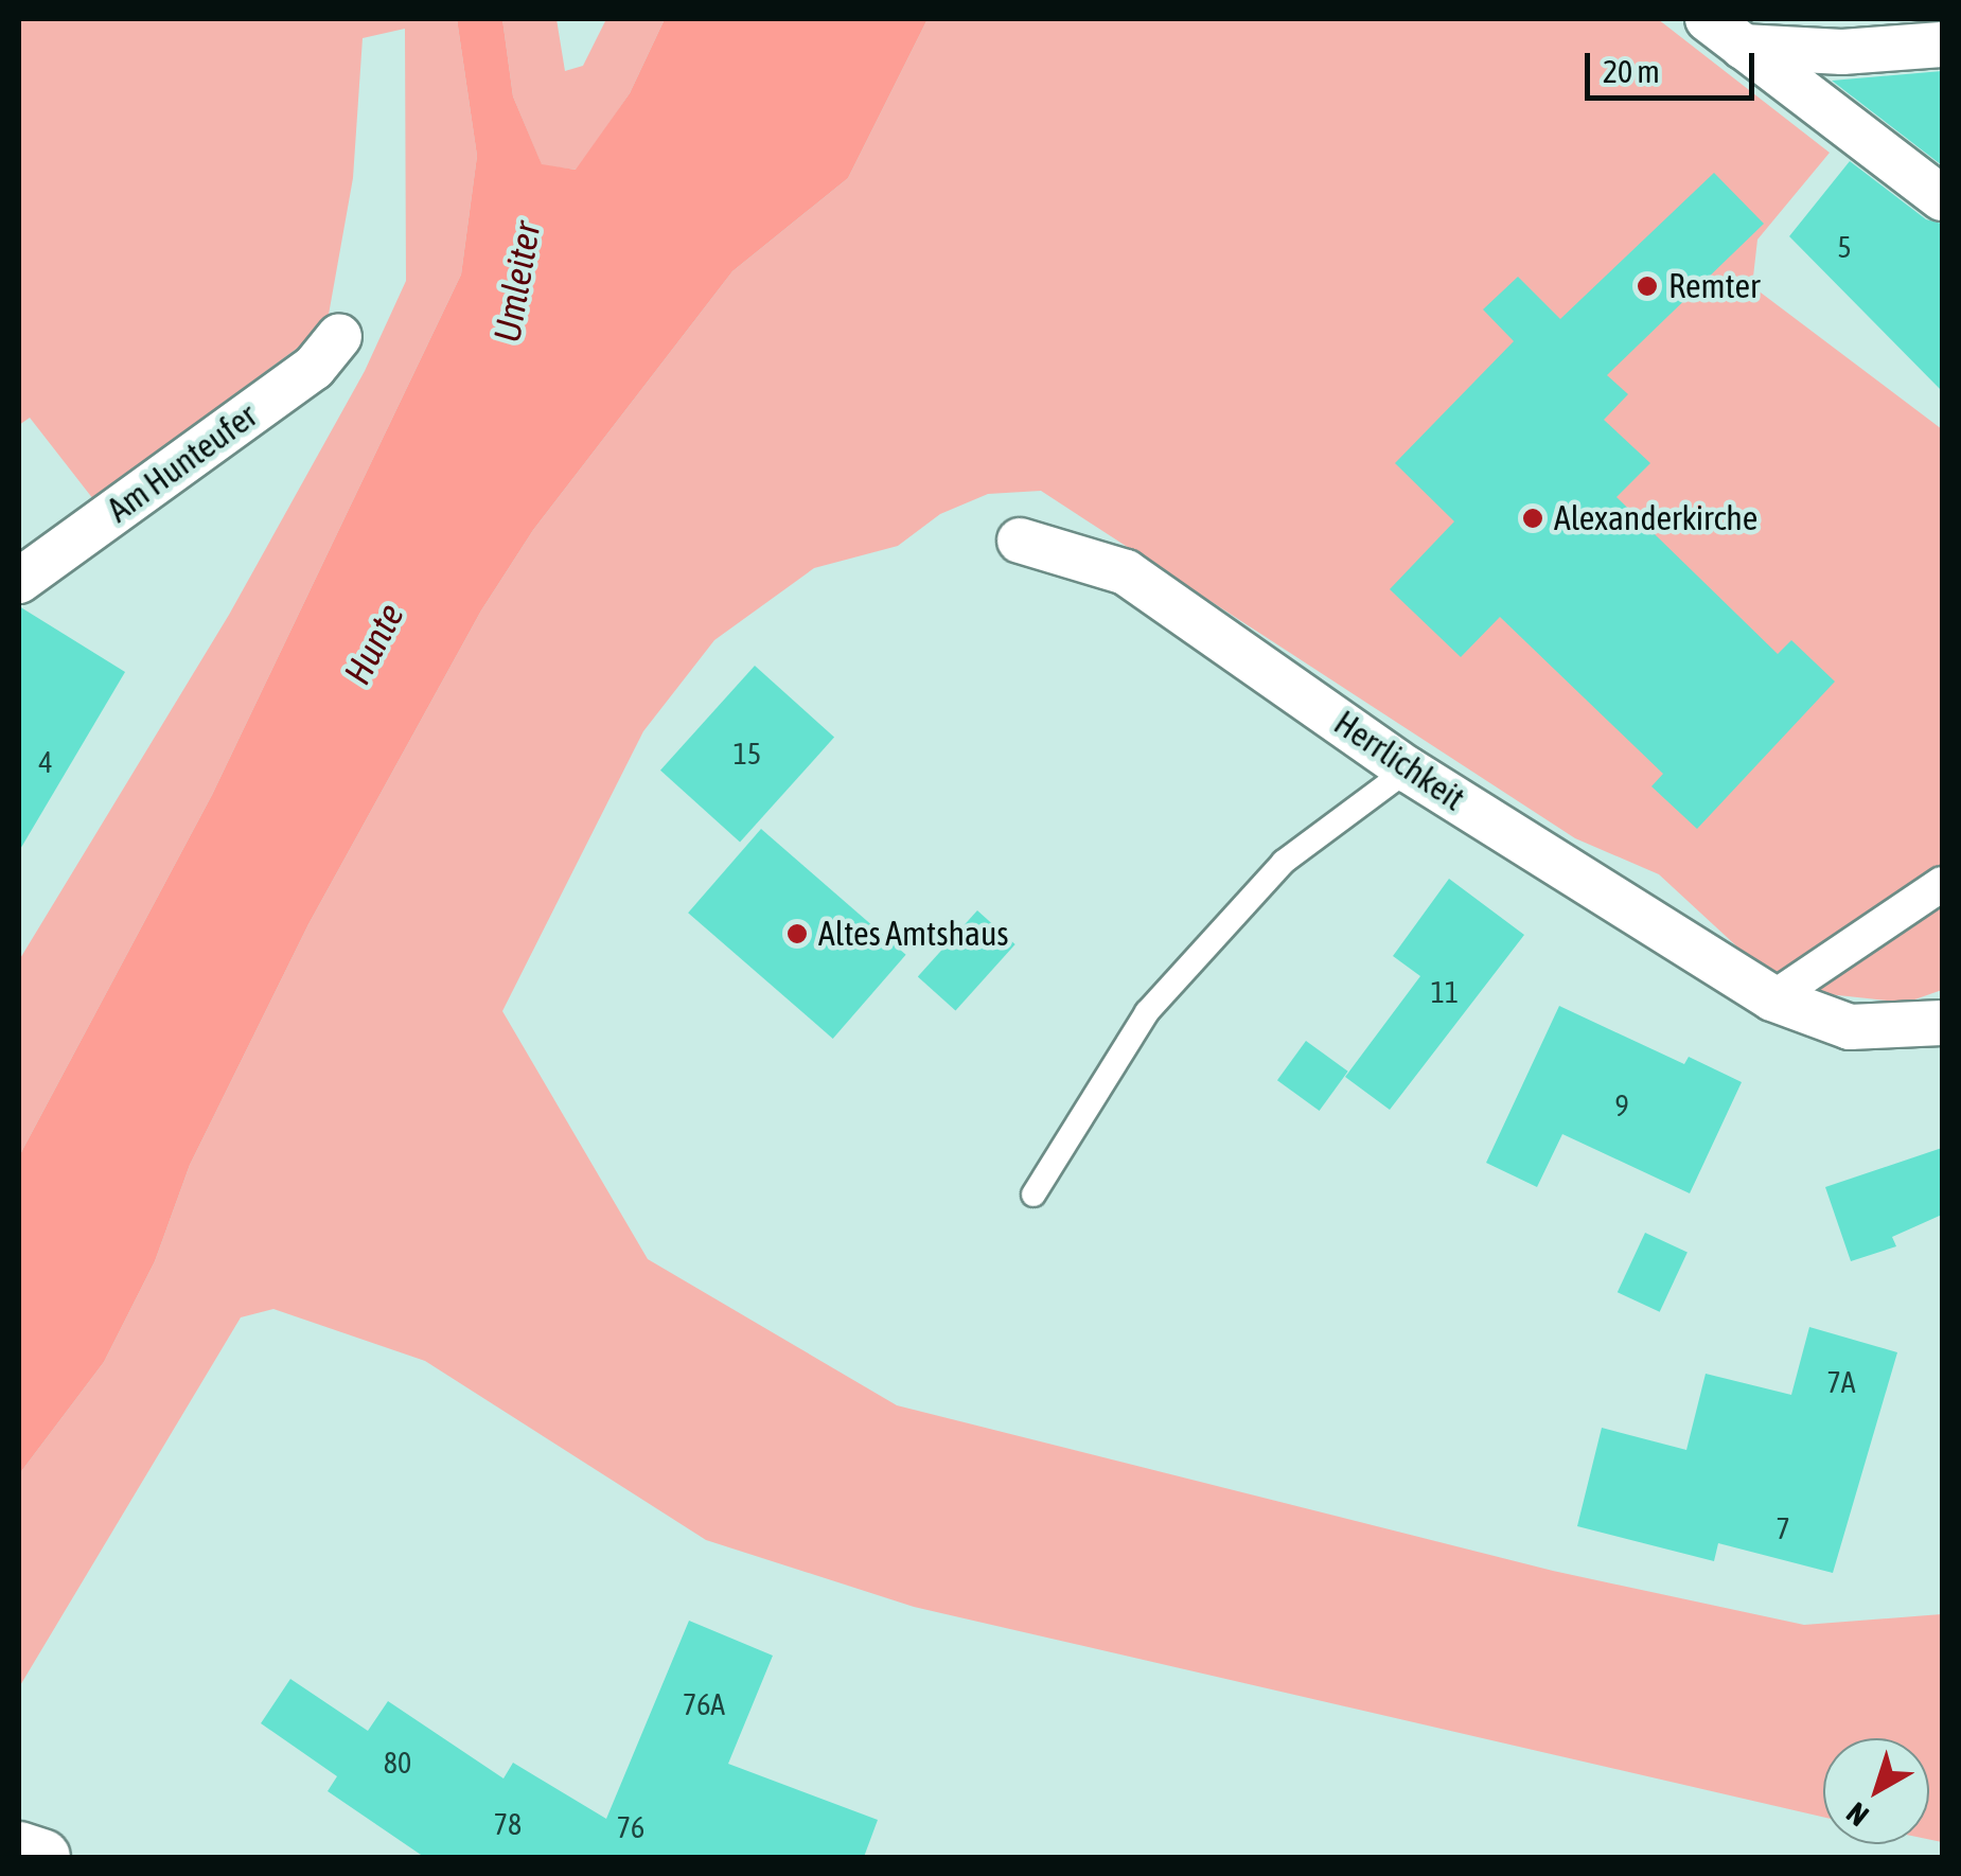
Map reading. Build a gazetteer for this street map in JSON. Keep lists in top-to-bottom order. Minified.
{"streets":{"street":["Am Hunteufer","Herrlichkeit"]},"water":["Umleiter","Hunte"],"places":["Remter","Alexanderkirche","Altes Amtshaus"],"house_numbers":["5","15","4","11","9","7A","7","76A","80","78","76"],"scale_bar":"20 m","north":"bottom left"}
